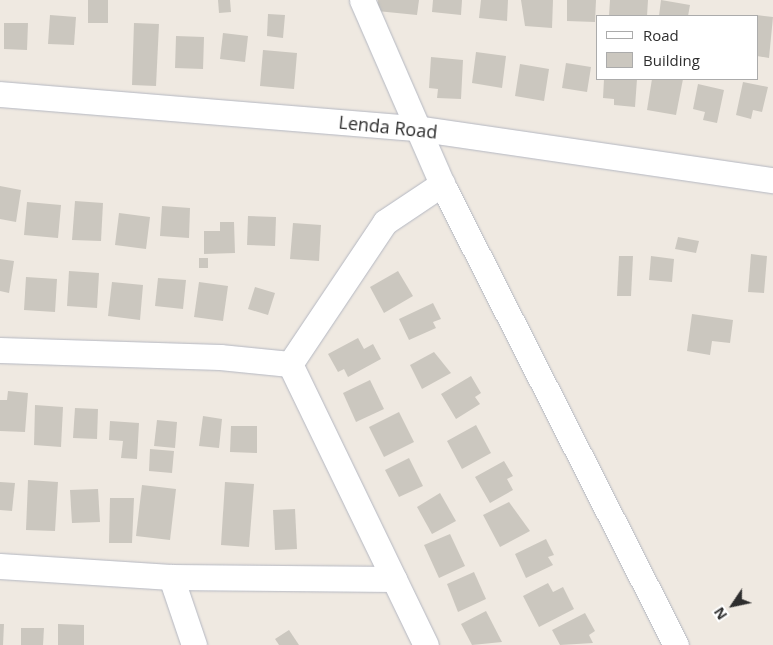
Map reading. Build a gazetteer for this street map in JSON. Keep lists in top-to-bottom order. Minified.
{"streets":{"street":["Lenda Road"]},"legend":["Road","Building"],"north":"bottom left"}
